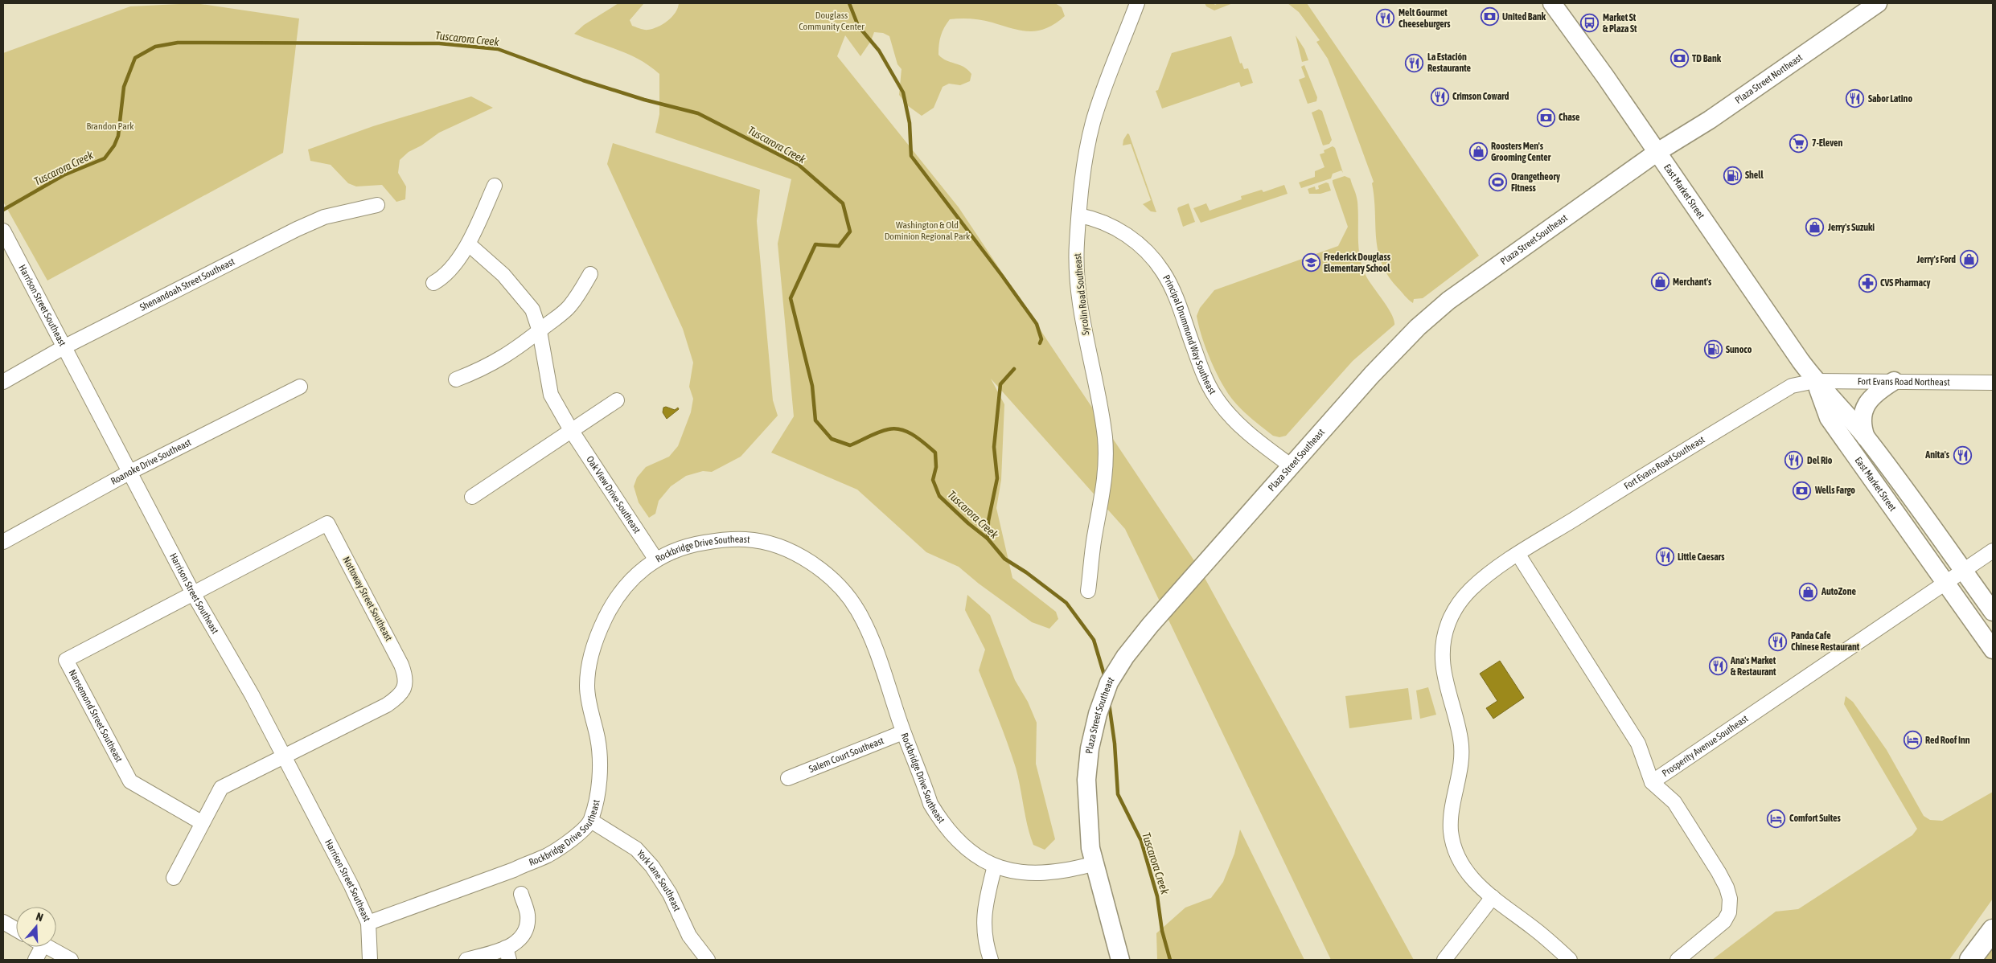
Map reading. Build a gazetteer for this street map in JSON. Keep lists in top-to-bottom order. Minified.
{"streets":{"main road":["Plaza Street Northeast","East Market Street","Plaza Street Southeast"],"street":["Shenandoah Street Southeast","Sycolin Road Southeast","Harrison Street Southeast","Principal Drummond Way Southeast","Fort Evans Road Northeast","Roanoke Drive Southeast","Fort Evans Road Southeast","Oak View Drive Southeast","Rockbridge Drive Southeast","Nottoway Street Southeast","Nansemond Street Southeast","Prosperity Avenue Southeast","Salem Court Southeast","York Lane Southeast"]},"crossings":[["Plaza Street Northeast","East Market Street"],["Plaza Street Northeast","Plaza Street Southeast"],["East Market Street","Plaza Street Southeast"],["East Market Street","Fort Evans Road Northeast"],["East Market Street","Fort Evans Road Southeast"],["East Market Street","Prosperity Avenue Southeast"],["Plaza Street Southeast","Principal Drummond Way Southeast"],["Plaza Street Southeast","Rockbridge Drive Southeast"],["Shenandoah Street Southeast","Harrison Street Southeast"],["Sycolin Road Southeast","Principal Drummond Way Southeast"],["Harrison Street Southeast","Roanoke Drive Southeast"],["Harrison Street Southeast","Rockbridge Drive Southeast"],["Harrison Street Southeast","Nottoway Street Southeast"],["Harrison Street Southeast","Nansemond Street Southeast"],["Fort Evans Road Northeast","Fort Evans Road Southeast"],["Oak View Drive Southeast","Rockbridge Drive Southeast"],["Rockbridge Drive Southeast","Salem Court Southeast"],["Rockbridge Drive Southeast","York Lane Southeast"],["Nottoway Street Southeast","Nansemond Street Southeast"]],"water":["Tuscarora Creek"],"parks":["Douglass Community Center","Brandon Park","Washington & Old Dominion Regional Park"],"places":{"bank":["United Bank","TD Bank","Chase","Wells Fargo"],"restaurant":["Melt Gourmet Cheeseburgers","La Estación Restaurante","Crimson Coward","Sabor Latino","Anita's","Del Rio","Little Caesars","Panda Cafe Chinese Restaurant","Ana's Market & Restaurant"],"bus stop":["Market St & Plaza St"],"supermarket":["7-Eleven"],"shop":["Roosters Men's Grooming Center","Jerry's Suzuki","Jerry's Ford","Merchant's","AutoZone"],"fuel station":["Shell","Sunoco"],"sports":["Orangetheory Fitness"],"school or university":["Frederick Douglass Elementary School"],"pharmacy":["CVS Pharmacy"],"hotel":["Red Roof Inn","Comfort Suites"]},"north":"top"}
